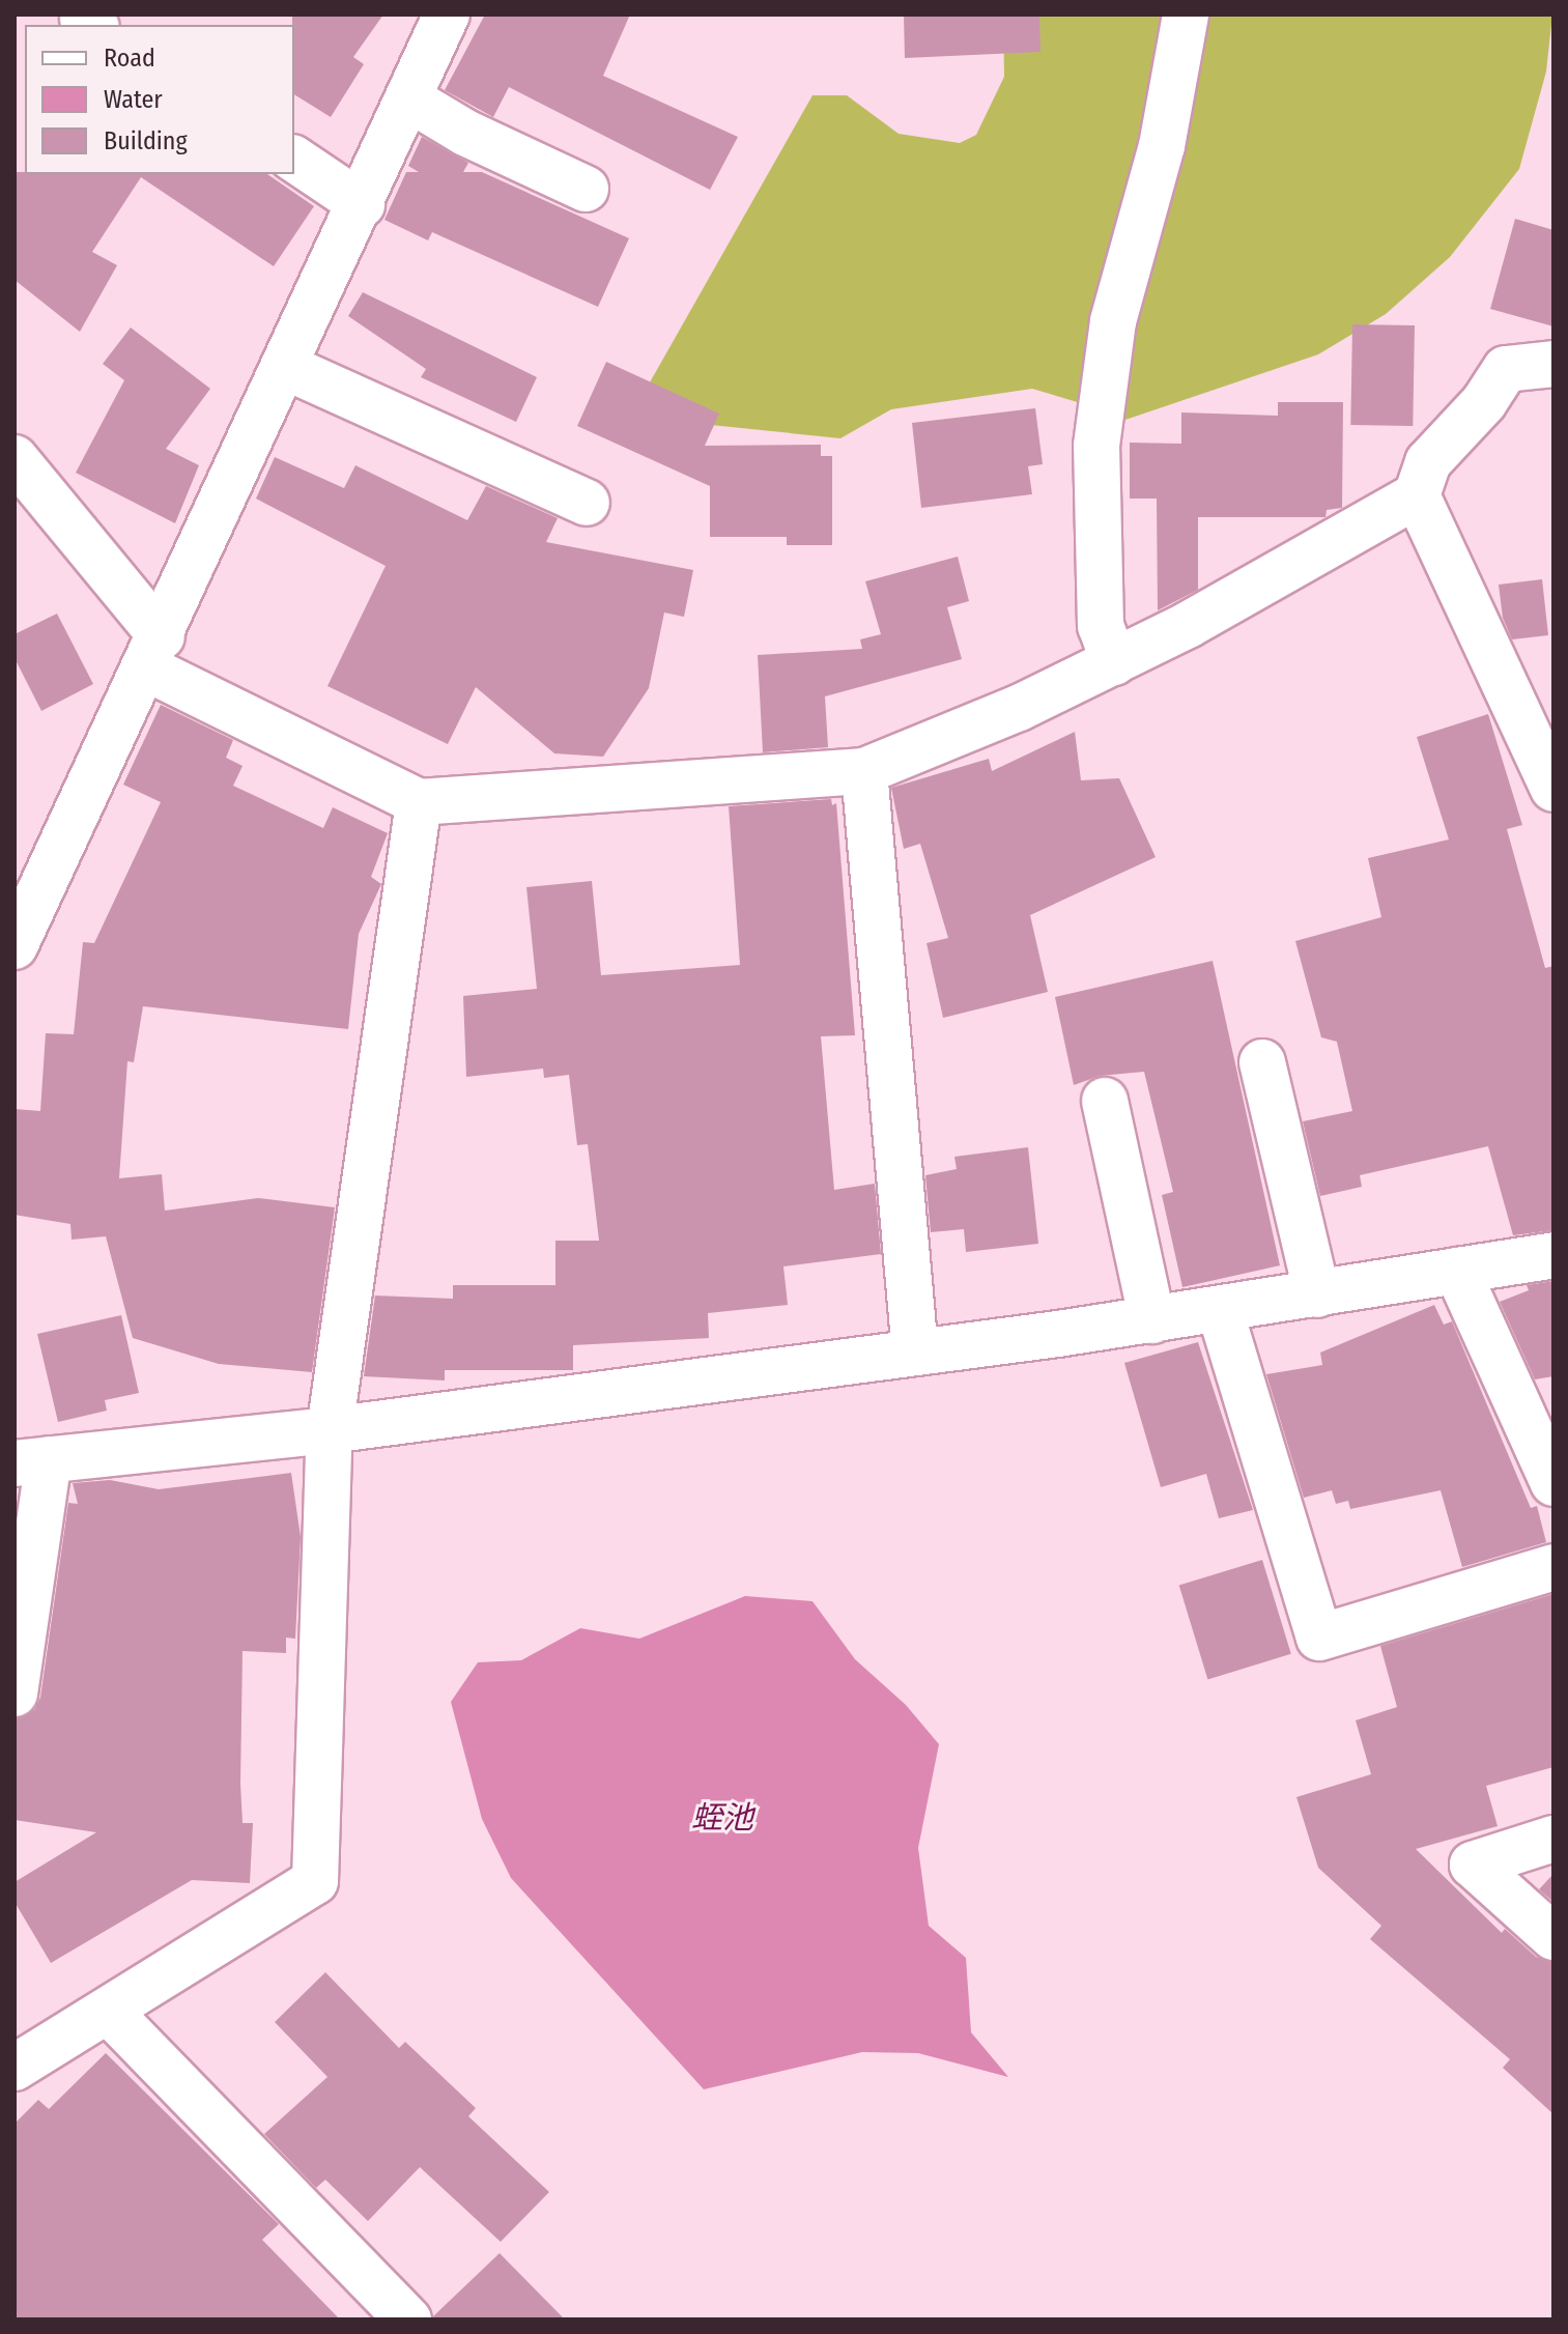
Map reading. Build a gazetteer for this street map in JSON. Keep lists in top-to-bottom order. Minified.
{"water":["蛭池"],"legend":["Road","Water","Building"]}
